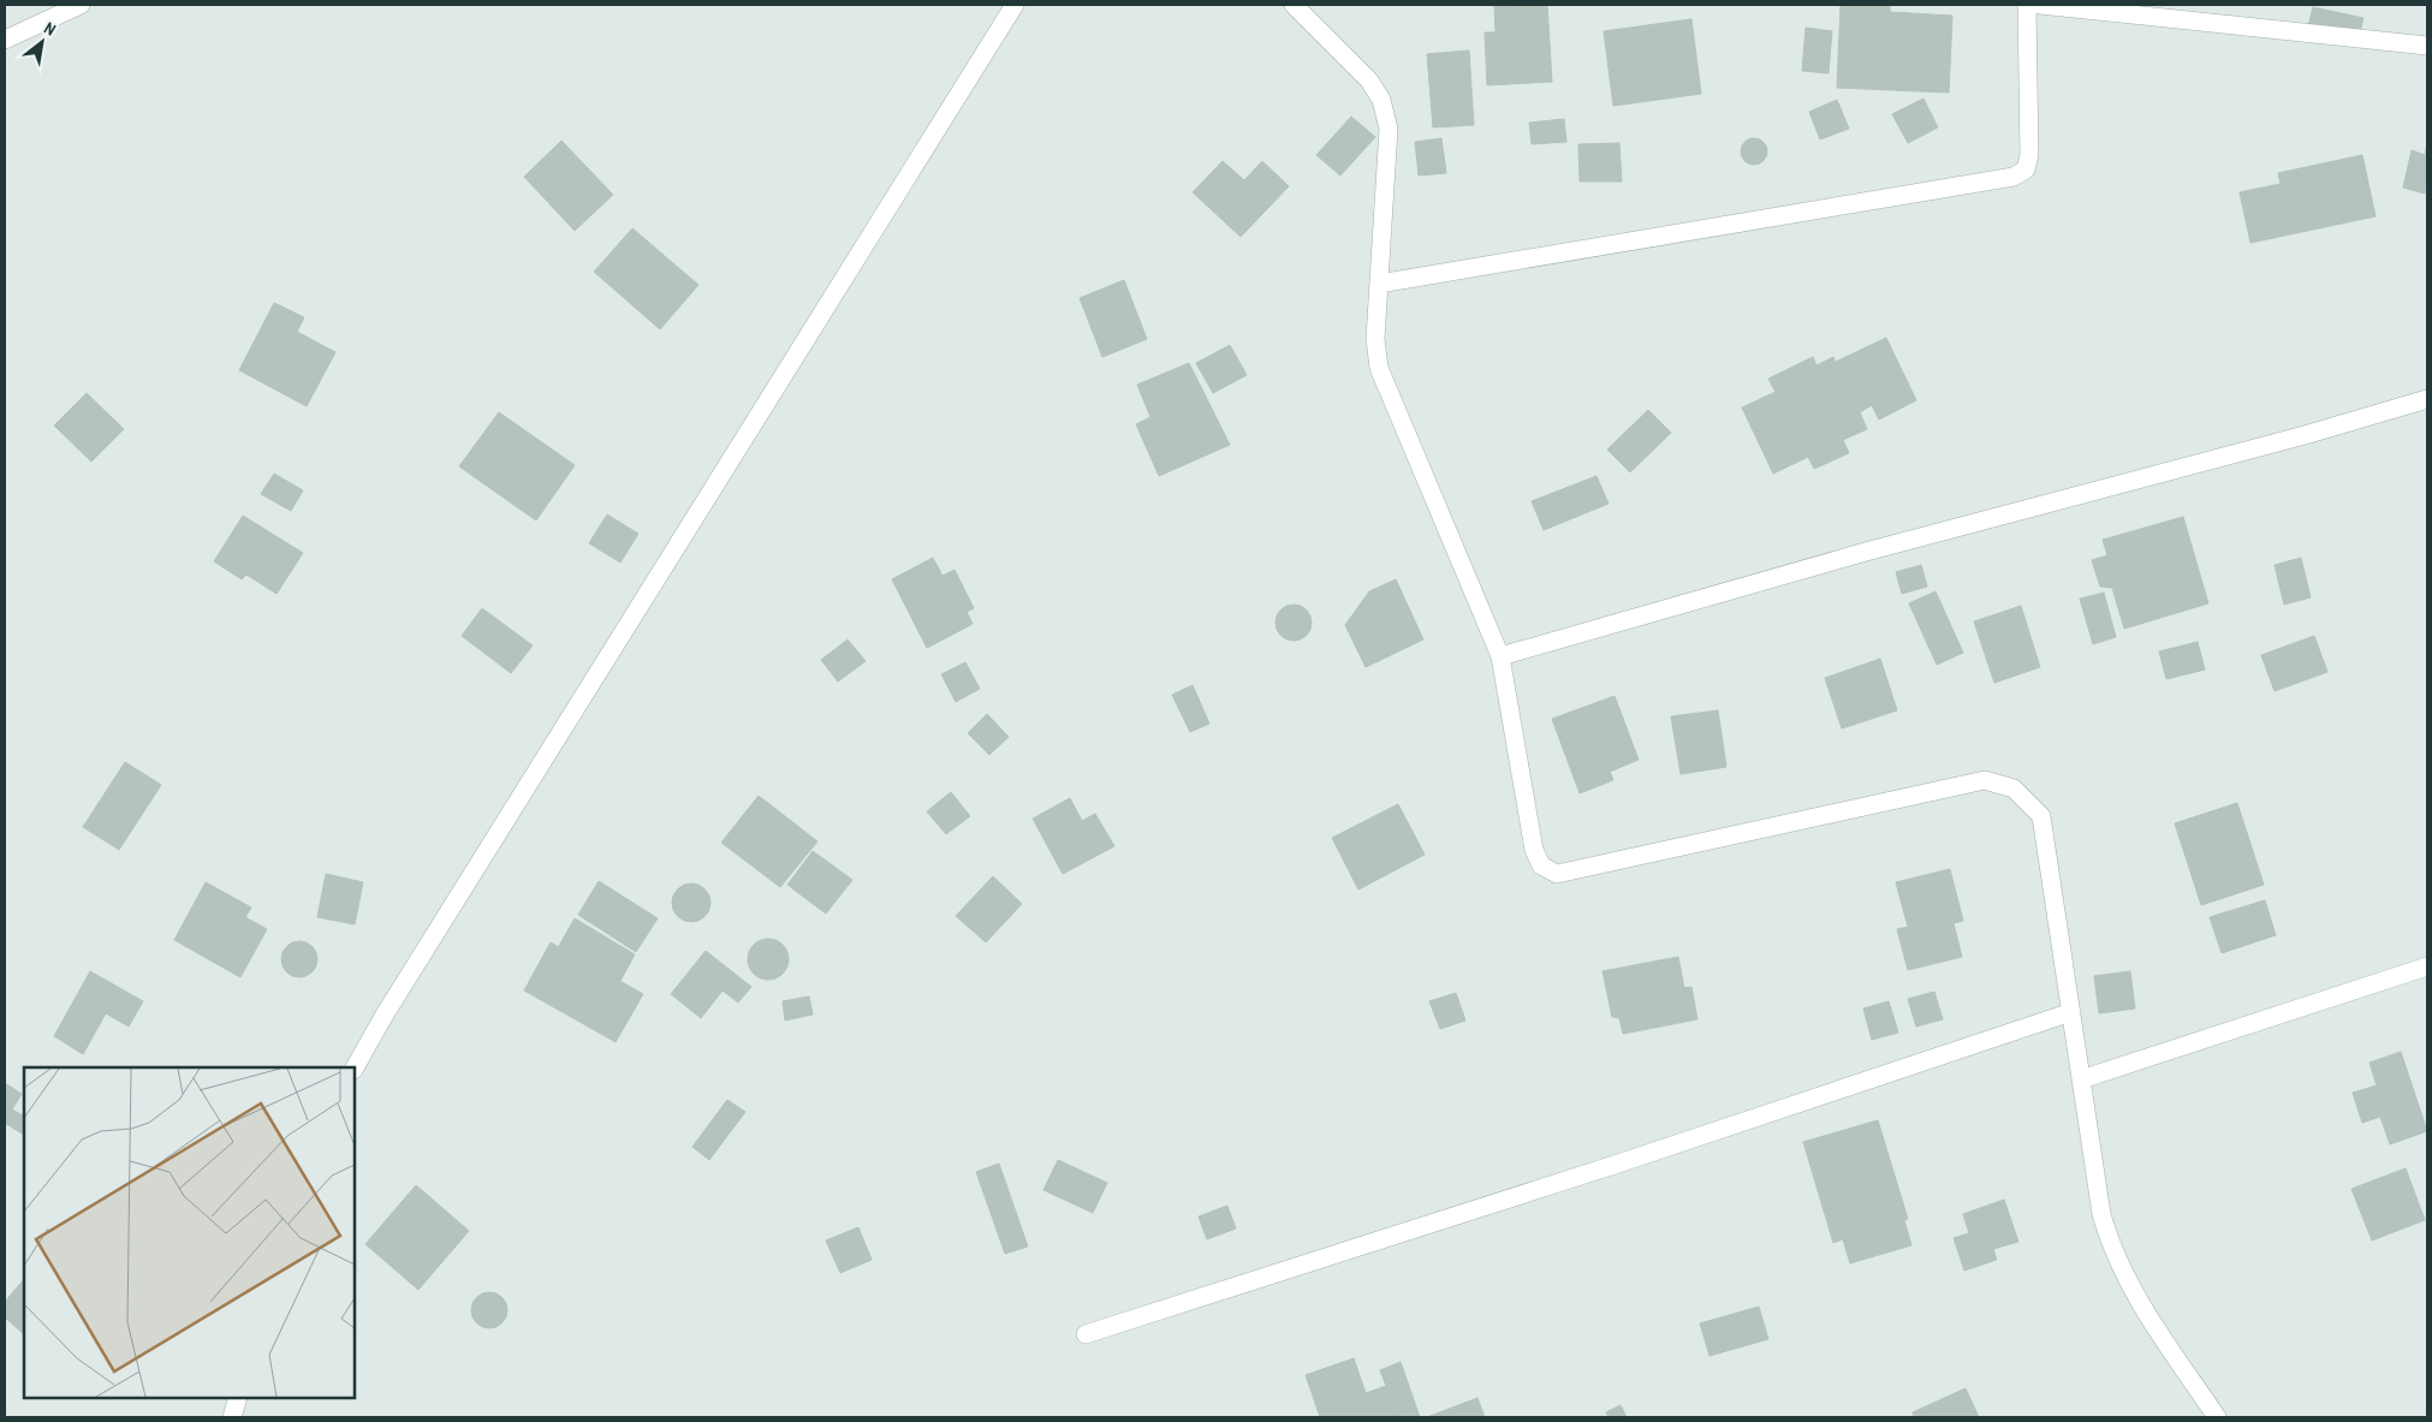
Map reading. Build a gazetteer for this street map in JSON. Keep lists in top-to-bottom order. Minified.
{"north":"top right"}
